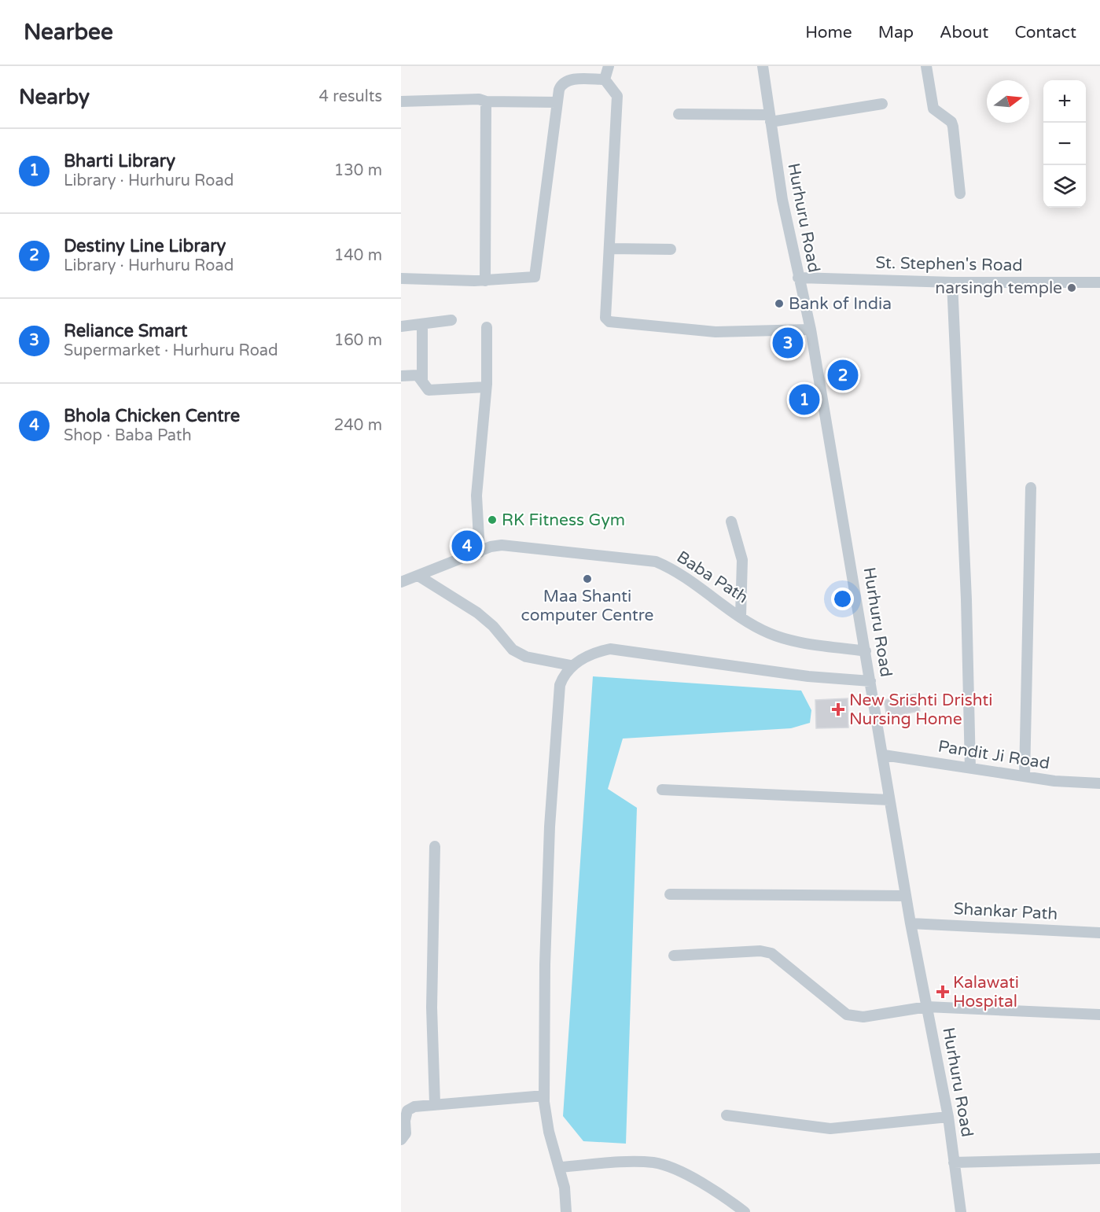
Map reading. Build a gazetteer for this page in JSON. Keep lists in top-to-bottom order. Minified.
{"streets":{"street":["Hurhuru Road","St. Stephen's Road","Baba Path","Pandit Ji Road","Shankar Path"]},"crossings":[["Hurhuru Road","St. Stephen's Road"],["Hurhuru Road","Baba Path"],["Hurhuru Road","Pandit Ji Road"],["Hurhuru Road","Shankar Path"]],"places":{"other":["narsingh temple","Bank of India","RK Fitness Gym","Maa Shanti computer Centre"],"health":["New Srishti Drishti Nursing Home","Kalawati Hospital"]},"north":"right","page":{"header":"Nearbee","nav":["Home","Map","About","Contact"],"heading":["Nearby","4 results"],"map_buttons":["+","−"],"list":[{"mark":"1","name":"Bharti Library","note":"Library · Hurhuru Road","value":"130 m"},{"mark":"2","name":"Destiny Line Library","note":"Library · Hurhuru Road","value":"140 m"},{"mark":"3","name":"Reliance Smart","note":"Supermarket · Hurhuru Road","value":"160 m"},{"mark":"4","name":"Bhola Chicken Centre","note":"Shop · Baba Path","value":"240 m"}],"pins":["3","2","1","4"]}}
